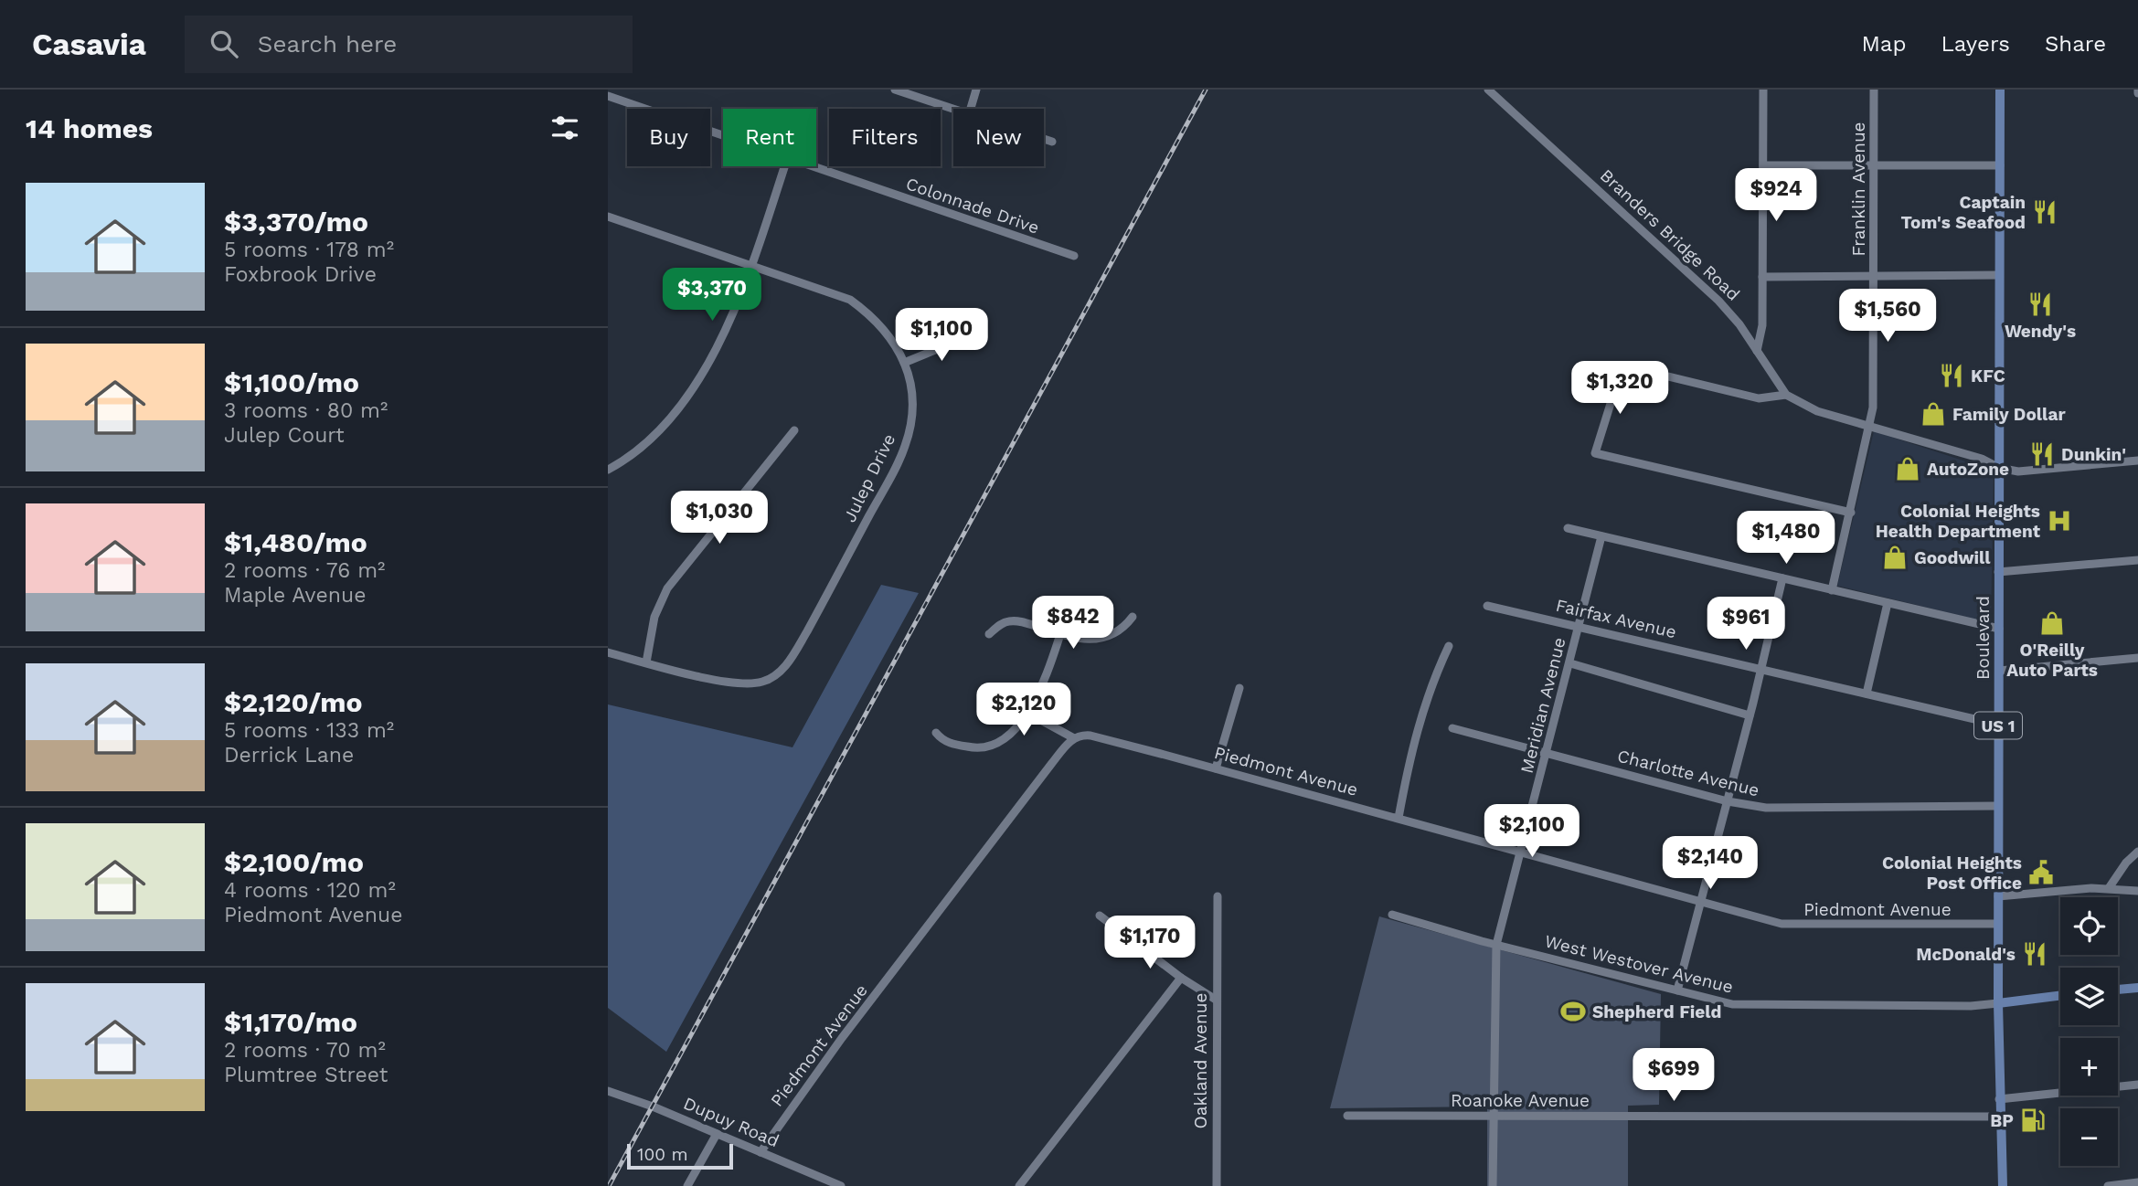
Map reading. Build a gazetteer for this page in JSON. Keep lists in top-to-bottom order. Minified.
{"streets":{"main road":["Boulevard","US 1"],"street":["Franklin Avenue","Colonnade Drive","Branders Bridge Road","Julep Drive","Fairfax Avenue","Meridian Avenue","Piedmont Avenue","Charlotte Avenue","West Westover Avenue","Oakland Avenue","Roanoke Avenue","Dupuy Road"]},"crossings":[["Franklin Avenue","Branders Bridge Road"],["Branders Bridge Road","Boulevard"],["Fairfax Avenue","Boulevard"],["Fairfax Avenue","Meridian Avenue"],["Boulevard","Piedmont Avenue"],["Boulevard","Charlotte Avenue"],["Boulevard","West Westover Avenue"],["Boulevard","Roanoke Avenue"],["Meridian Avenue","Piedmont Avenue"],["Meridian Avenue","Charlotte Avenue"],["Meridian Avenue","West Westover Avenue"],["Meridian Avenue","Roanoke Avenue"],["Piedmont Avenue","Dupuy Road"]],"places":{"restaurant":["Captain Tom's Seafood","Wendy's","KFC","Dunkin'","McDonald's"],"shop":["Family Dollar","AutoZone","Goodwill","O'Reilly Auto Parts"],"hospital":["Colonial Heights Health Department"],"public building":["Colonial Heights Post Office"],"sports":["Shepherd Field"],"fuel station":["BP"]},"scale_bar":"100 m","page":{"header":"Casavia","search":"Search here","nav":["Map","Layers","Share"],"heading":"14 homes","chip":["Buy","Rent","Filters","New"],"list":[{"name":"$3,370/mo","note":"5 rooms · 178 m² · Foxbrook Drive"},{"name":"$1,100/mo","note":"3 rooms · 80 m² · Julep Court"},{"name":"$1,480/mo","note":"2 rooms · 76 m² · Maple Avenue"},{"name":"$2,120/mo","note":"5 rooms · 133 m² · Derrick Lane"},{"name":"$2,100/mo","note":"4 rooms · 120 m² · Piedmont Avenue"},{"name":"$1,170/mo","note":"2 rooms · 70 m² · Plumtree Street"}],"price":["$924","$3,370","$1,560","$1,100","$1,320","$1,030","$1,480","$842","$961","$2,120","$2,100","$2,140","$1,170","$699"],"map_buttons":["+","−"],"scale":"100 m"}}
